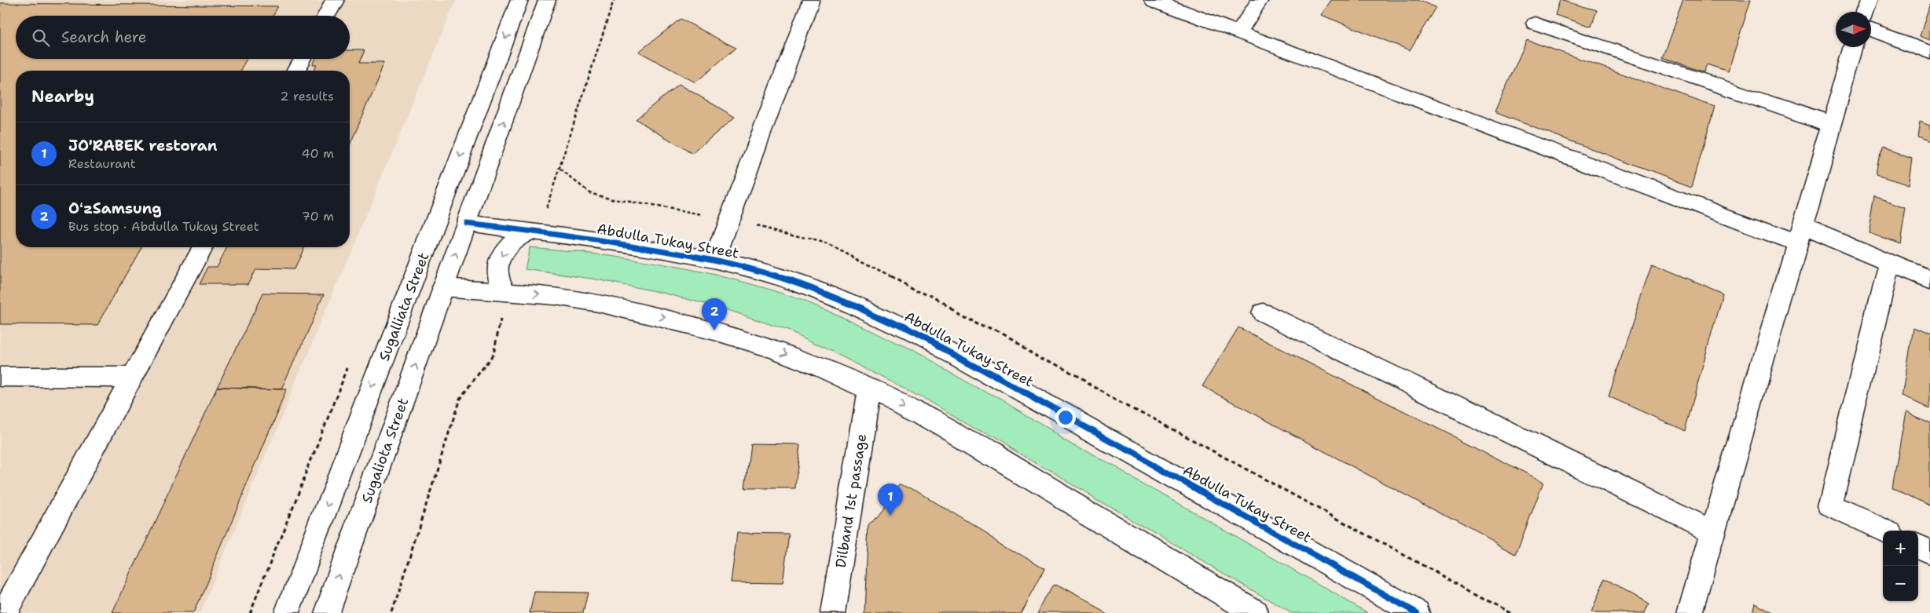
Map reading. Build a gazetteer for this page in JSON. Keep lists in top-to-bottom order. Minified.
{"streets":{"street":["Abdulla Tukay Street","Sugalliata Street","Sugaliota Street","Dilband 1st passage"]},"crossings":[["Abdulla Tukay Street","Sugalliata Street"]],"one_way":["Sugaliota Street"],"north":"right","page":{"search":"Search here","heading":["Nearby","2 results"],"list":[{"mark":"1","name":"JO'RABEK restoran","note":"Restaurant","value":"40 m"},{"mark":"2","name":"OʻzSamsung","note":"Bus stop · Abdulla Tukay Street","value":"70 m"}],"pins":["2","1"],"map_buttons":["+","−"]}}
